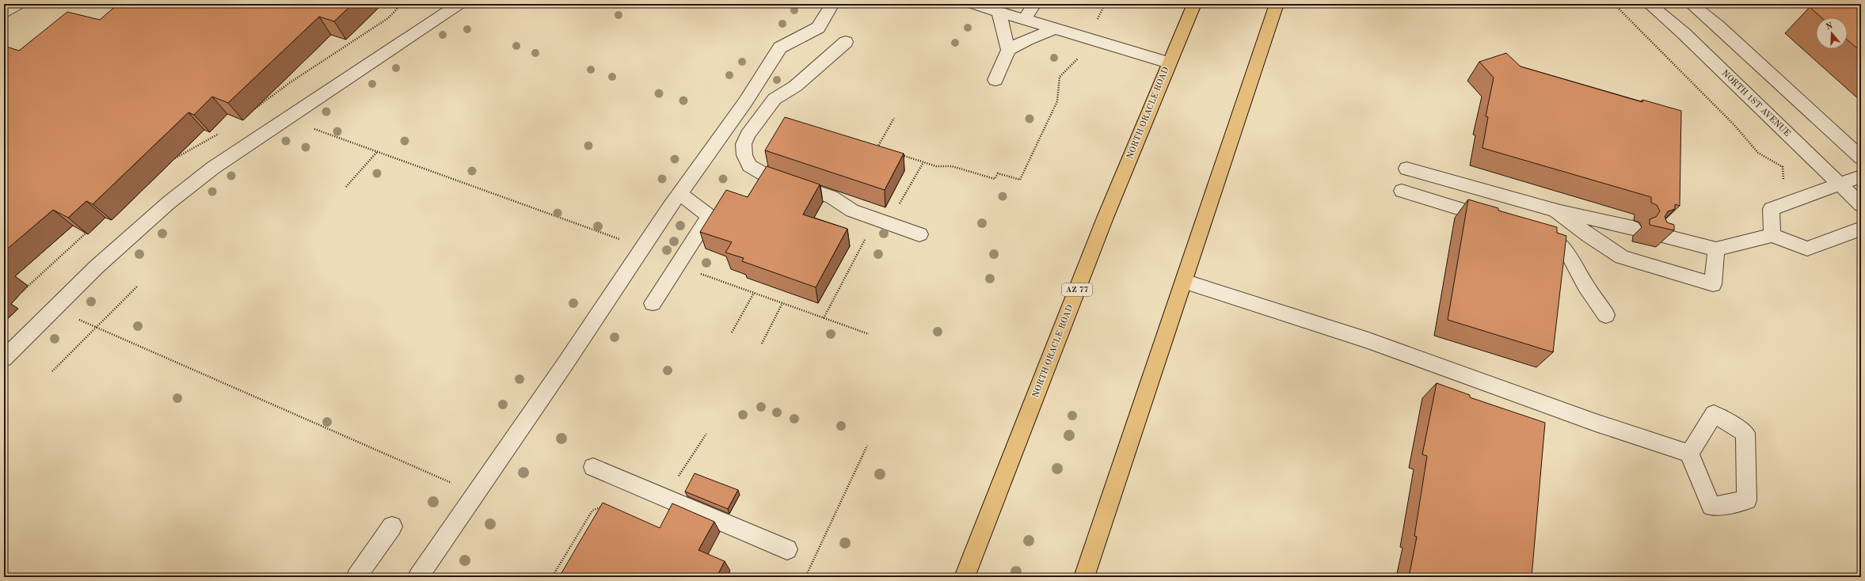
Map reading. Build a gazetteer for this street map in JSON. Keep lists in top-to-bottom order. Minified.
{"streets":{"highway":["NORTH ORACLE ROAD","AZ 77"],"street":["NORTH 1ST AVENUE"]},"north":"top"}
